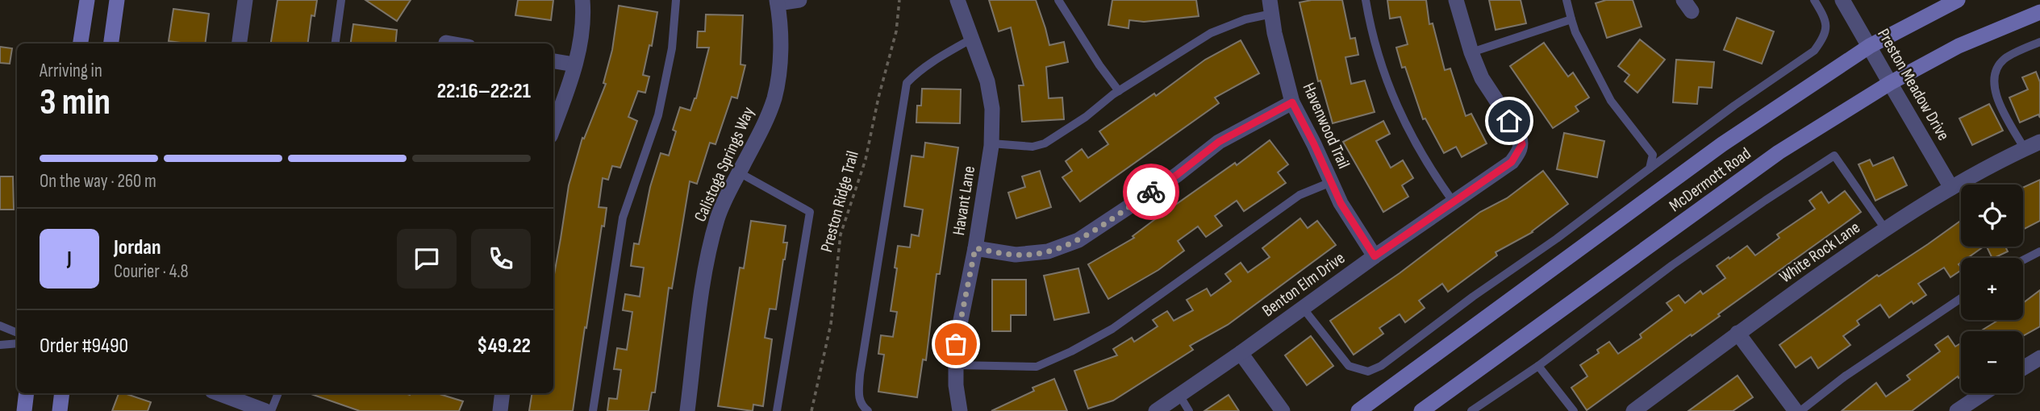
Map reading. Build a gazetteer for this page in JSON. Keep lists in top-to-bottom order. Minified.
{"streets":{"main road":["McDermott Road"],"street":["Preston Meadow Drive","Havenwood Trail","Calistoga Springs Way","Havant Lane","White Rock Lane","Benton Elm Drive"],"path":["Preston Ridge Trail"]},"crossings":[["Preston Meadow Drive","McDermott Road"],["Preston Meadow Drive","White Rock Lane"],["Havenwood Trail","Benton Elm Drive"]],"page":{"heading":["3 min","Arriving in","22:16–22:21"],"panel":["Jordan","Courier · 4.8","Order #9490","$49.22"],"bar":"On the way · 260 m","map_buttons":["+","−"],"round":"J"}}
